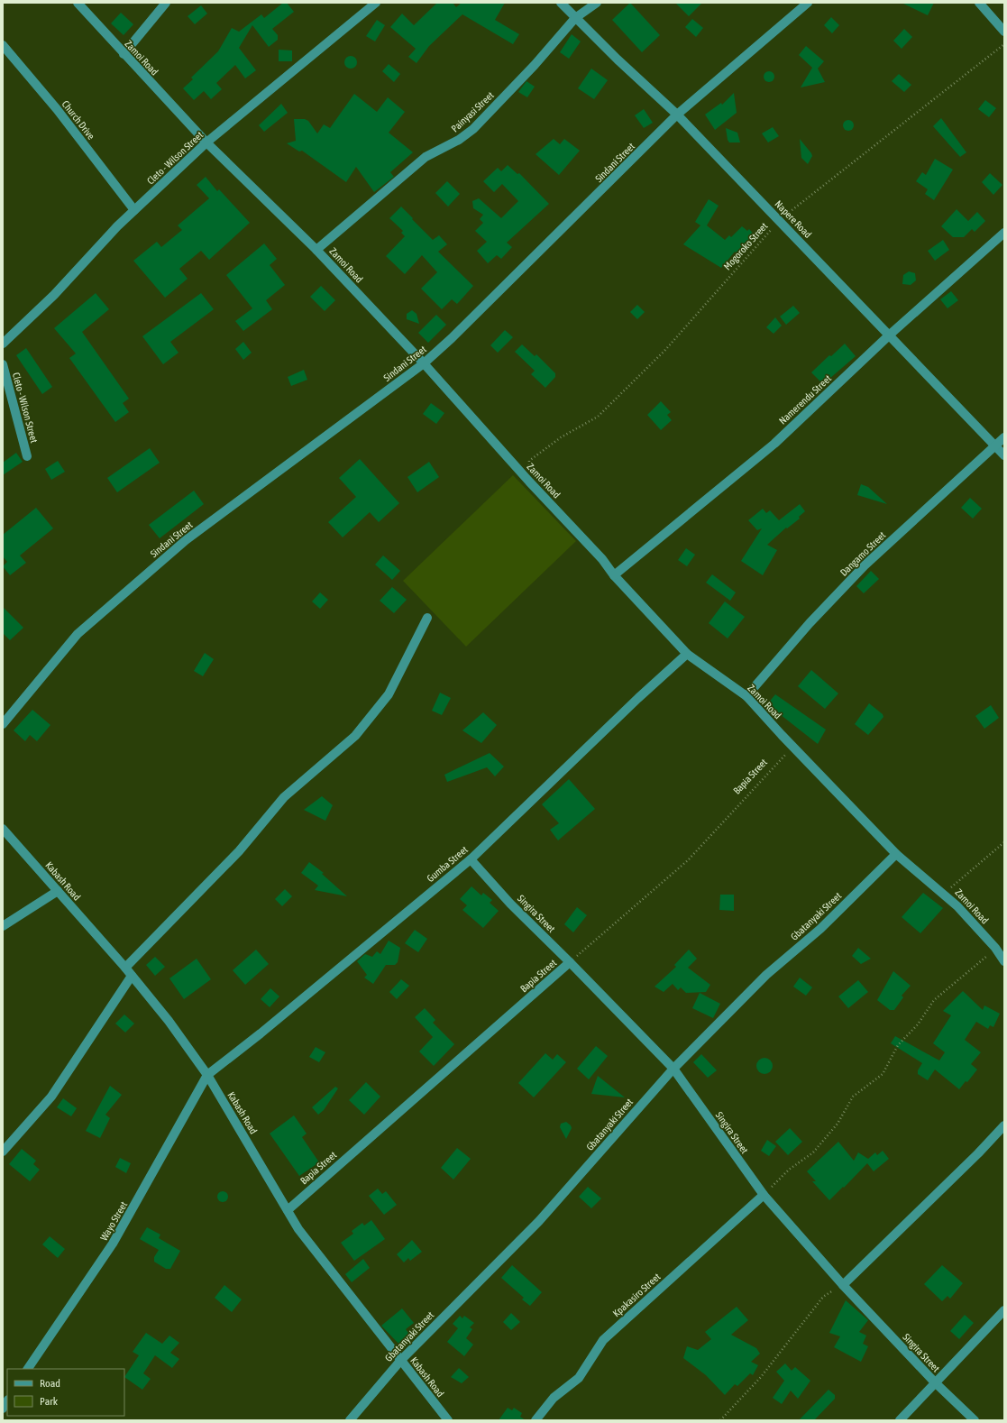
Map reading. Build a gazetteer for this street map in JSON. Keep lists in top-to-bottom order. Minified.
{"streets":{"street":["Zamoi Road","Painyasi Street","Church Drive","Cleto - Wilson Street","Sindani Street","Napere Road","Namerendu Street","Dangamo Street","Bapia Street","Gumba Street","Kabash Road","Singira Street","Gbatanyaki Street","Wayo Street","Kpakasiro Street"],"path":["Mogoroko Street"]},"crossings":[["Zamoi Road","Painyasi Street"],["Zamoi Road","Cleto - Wilson Street"],["Zamoi Road","Sindani Street"],["Zamoi Road","Mogoroko Street"],["Zamoi Road","Namerendu Street"],["Zamoi Road","Dangamo Street"],["Zamoi Road","Bapia Street"],["Zamoi Road","Gumba Street"],["Zamoi Road","Gbatanyaki Street"],["Painyasi Street","Napere Road"],["Church Drive","Cleto - Wilson Street"],["Sindani Street","Napere Road"],["Napere Road","Mogoroko Street"],["Napere Road","Namerendu Street"],["Napere Road","Dangamo Street"],["Bapia Street","Kabash Road"],["Bapia Street","Singira Street"],["Gumba Street","Kabash Road"],["Gumba Street","Singira Street"],["Gumba Street","Wayo Street"],["Kabash Road","Gbatanyaki Street"],["Kabash Road","Wayo Street"],["Singira Street","Gbatanyaki Street"],["Singira Street","Kpakasiro Street"]],"legend":["Road","Park"]}
